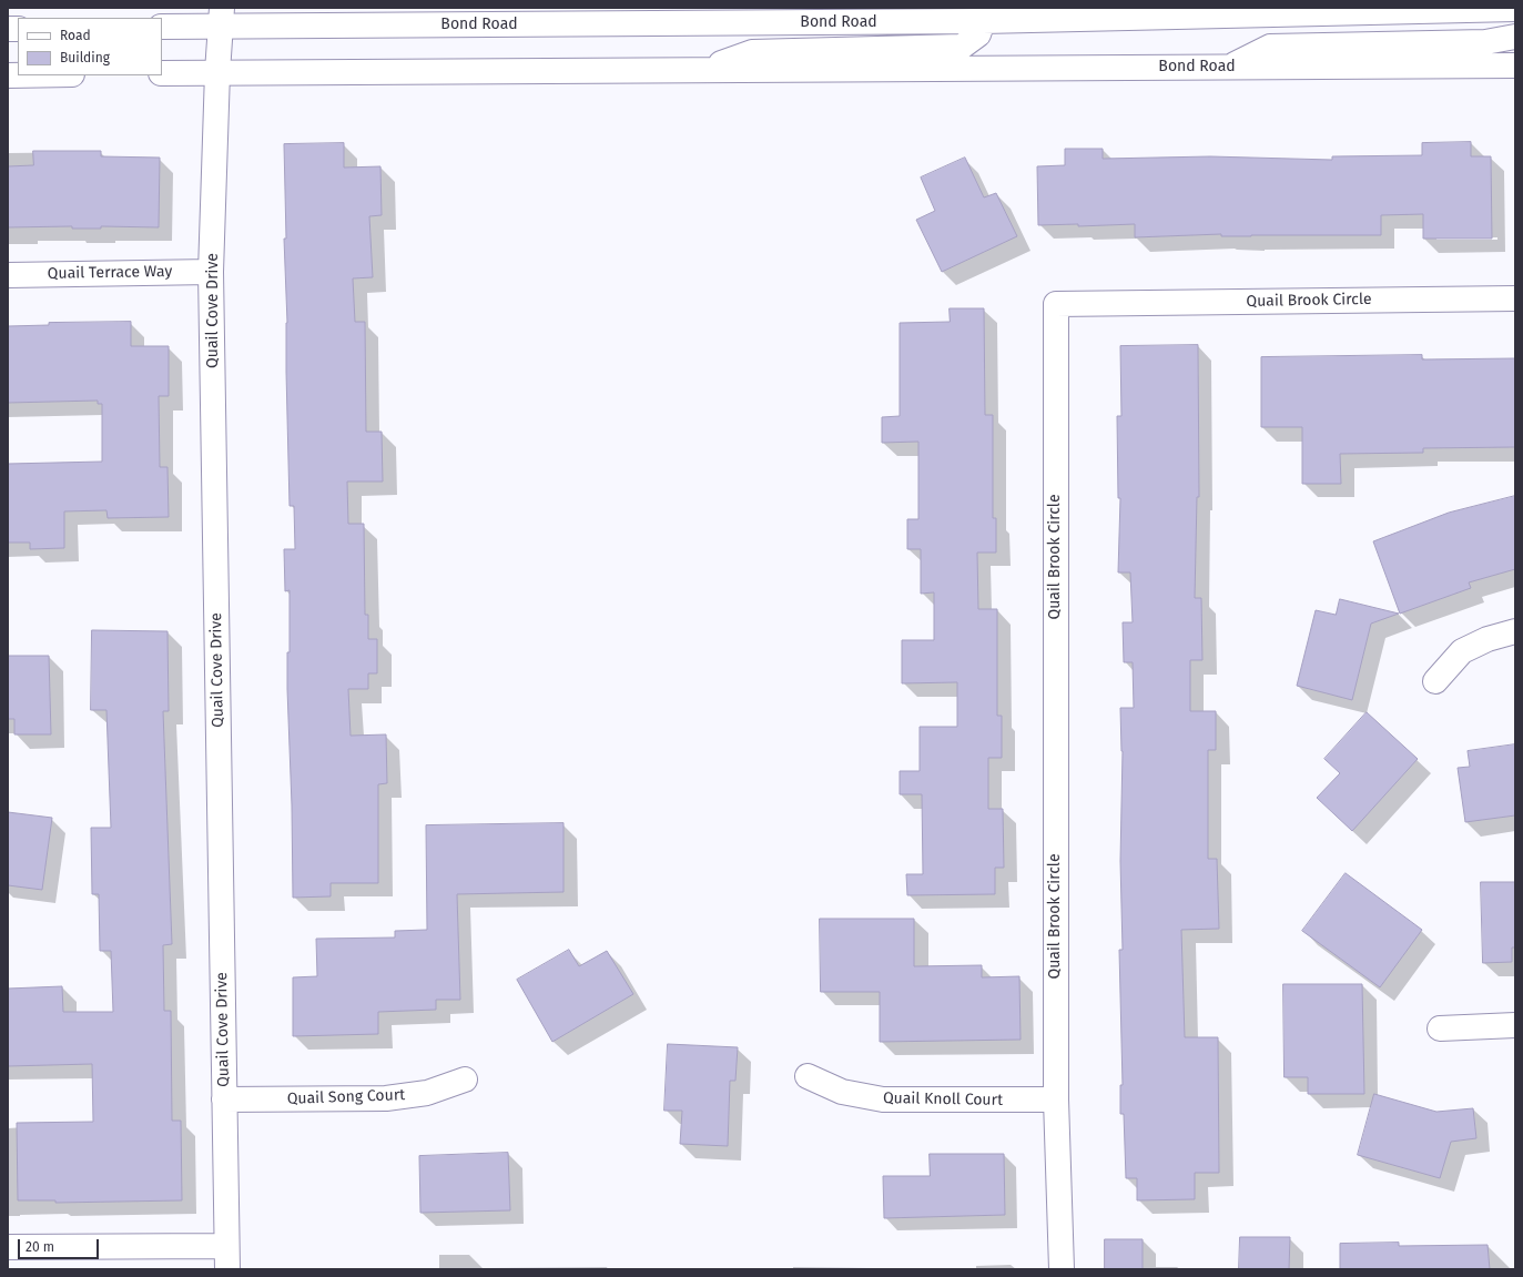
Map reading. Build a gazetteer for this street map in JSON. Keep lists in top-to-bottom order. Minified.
{"streets":{"street":["Bond Road","Quail Terrace Way","Quail Brook Circle","Quail Cove Drive","Quail Song Court","Quail Knoll Court"]},"crossings":[["Bond Road","Quail Cove Drive"],["Quail Terrace Way","Quail Cove Drive"],["Quail Brook Circle","Quail Knoll Court"],["Quail Cove Drive","Quail Song Court"]],"legend":["Road","Building"],"scale_bar":"20 m"}
